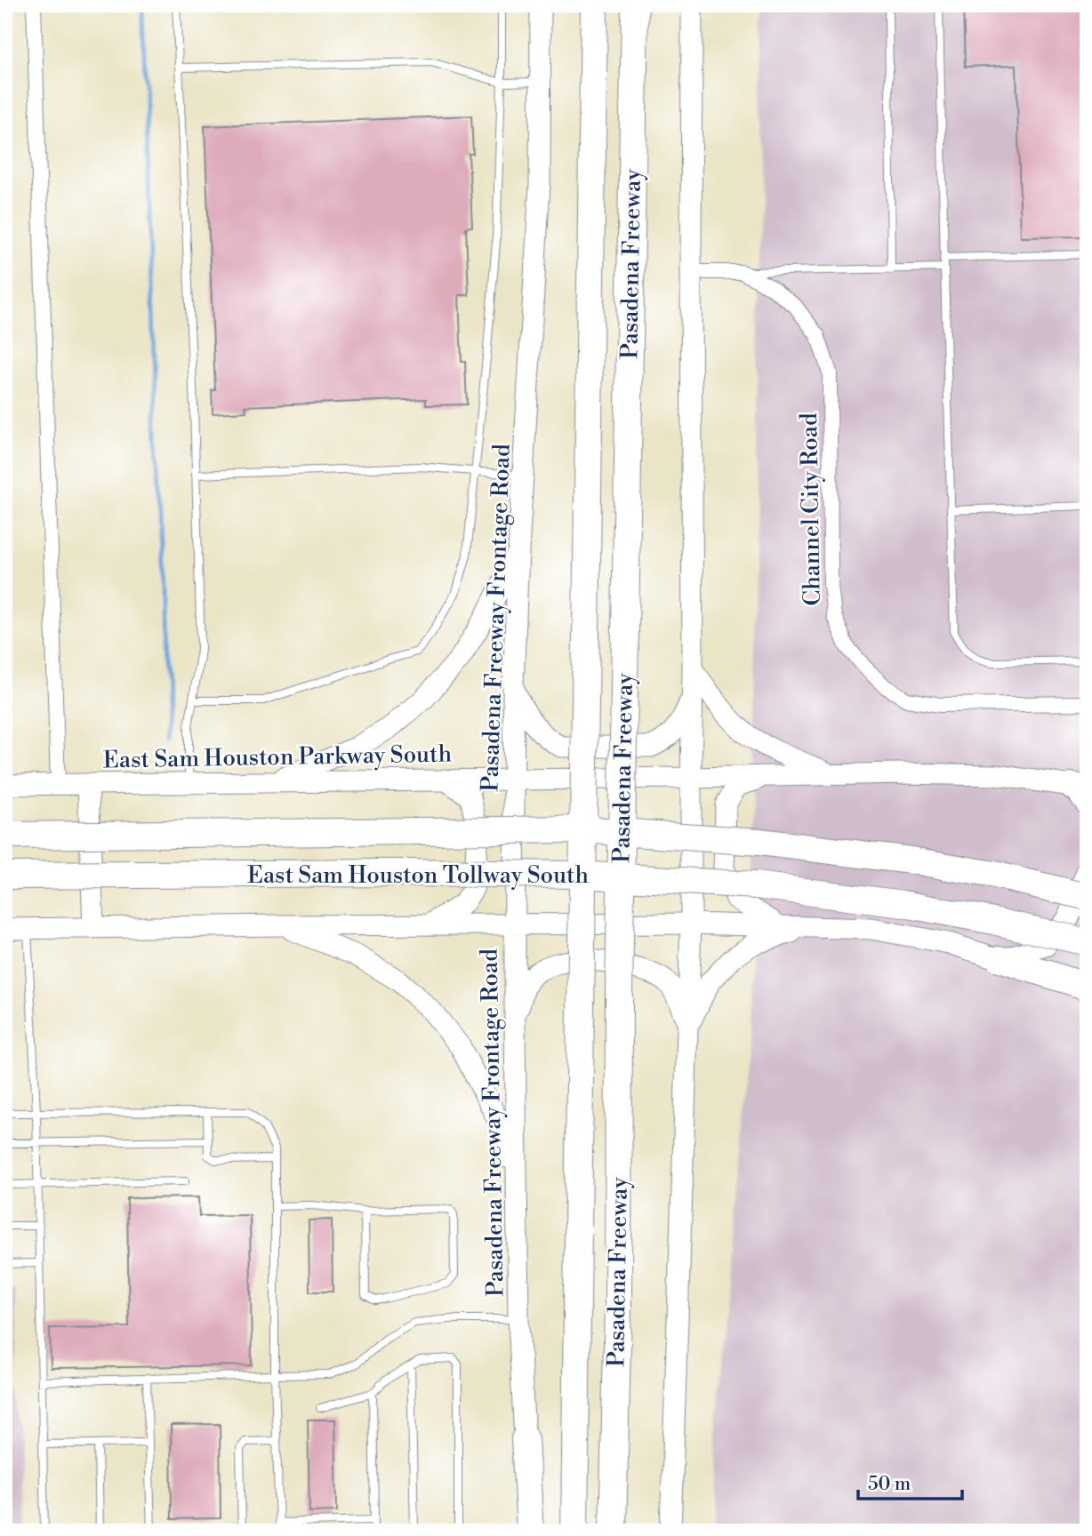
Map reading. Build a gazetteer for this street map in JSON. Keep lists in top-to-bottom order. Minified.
{"streets":{"highway":["Pasadena Freeway","East Sam Houston Tollway South"],"main road":["Pasadena Freeway Frontage Road","East Sam Houston Parkway South"],"street":["Channel City Road"]},"crossings":[["Pasadena Freeway Frontage Road","East Sam Houston Parkway South"]],"scale_bar":"50 m"}
